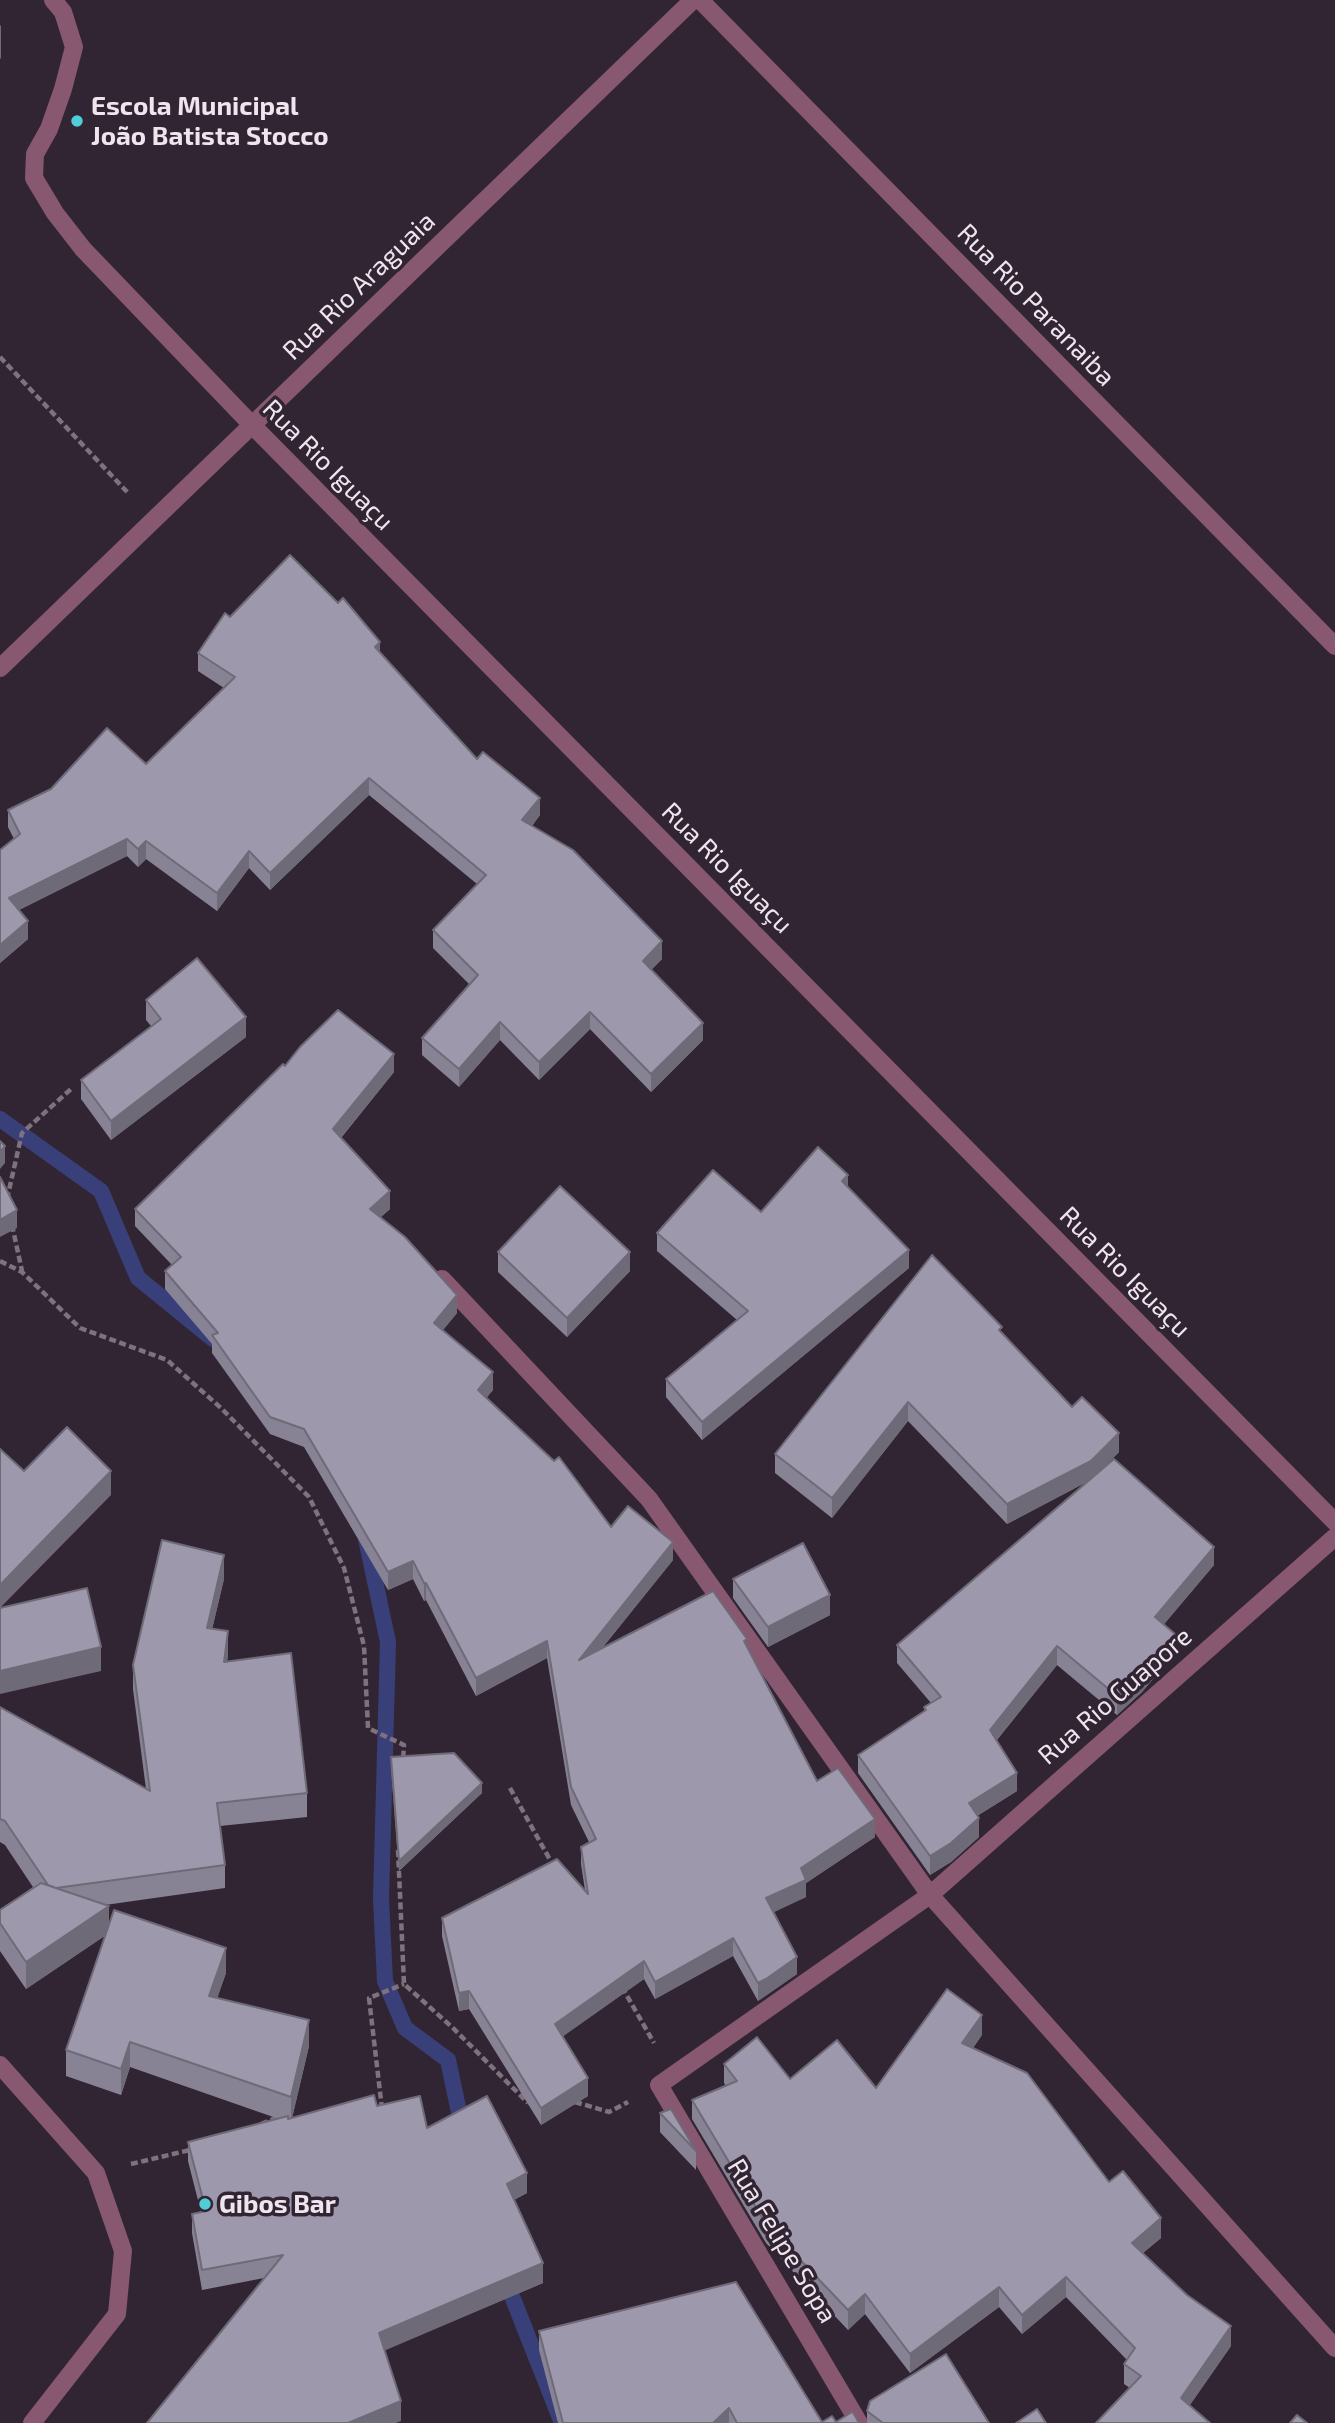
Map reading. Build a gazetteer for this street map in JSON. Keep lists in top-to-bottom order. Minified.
{"streets":{"street":["Rua Rio Araguaia","Rua Rio Paranaiba","Rua Rio Iguaçu","Rua Rio Guapore","Rua Felipe Sopa"]},"crossings":[["Rua Rio Araguaia","Rua Rio Iguaçu"],["Rua Rio Guapore","Rua Felipe Sopa"]],"places":["Escola Municipal João Batista Stocco","Gibos Bar"]}
